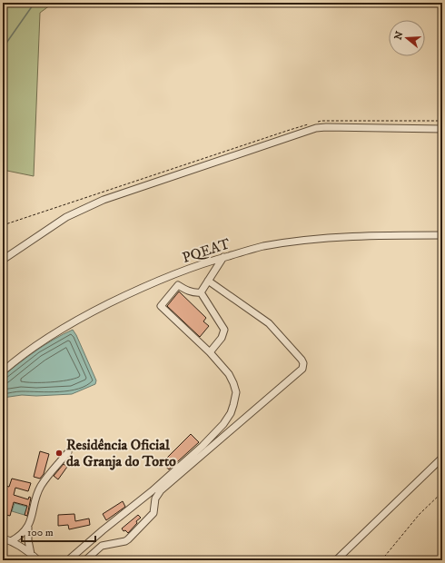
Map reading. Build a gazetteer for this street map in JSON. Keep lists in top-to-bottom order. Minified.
{"streets":{"lane":["PQEAT"]},"places":["Residência Oficial da Granja do Torto"],"scale_bar":"100 m","north":"left"}
